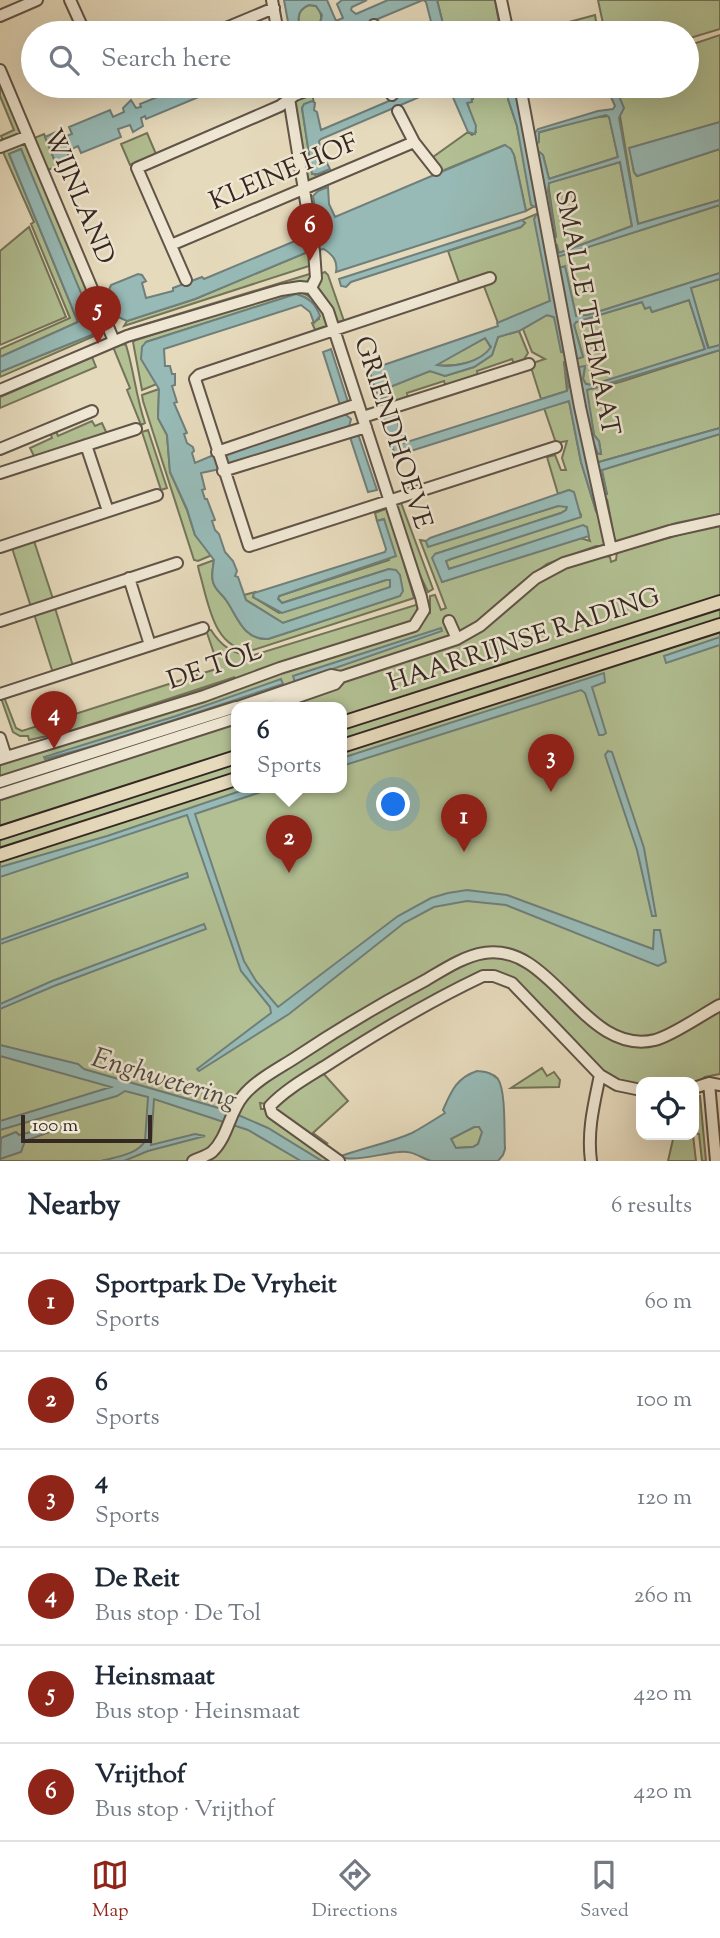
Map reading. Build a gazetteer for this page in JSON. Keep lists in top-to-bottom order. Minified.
{"streets":{"main road":["HAARRIJNSE RADING"],"street":["KLEINE HOF","WIJNLAND","SMALLE THEMAAT","GRIENDHOEVE","DE TOL"]},"crossings":[["GRIENDHOEVE","DE TOL"]],"water":["Enghwetering"],"scale_bar":"100 m","page":{"search":"Search here","pins":["6","5","4","3","1","2"],"popup":["6","Sports"],"scale":"100 m","heading":["Nearby","6 results"],"list":[{"mark":"1","name":"Sportpark De Vryheit","note":"Sports","value":"60 m"},{"mark":"2","name":"6","note":"Sports","value":"100 m"},{"mark":"3","name":"4","note":"Sports","value":"120 m"},{"mark":"4","name":"De Reit","note":"Bus stop · De Tol","value":"260 m"},{"mark":"5","name":"Heinsmaat","note":"Bus stop · Heinsmaat","value":"420 m"},{"mark":"6","name":"Vrijthof","note":"Bus stop · Vrijthof","value":"420 m"}],"nav":["Map","Directions","Saved"]}}
